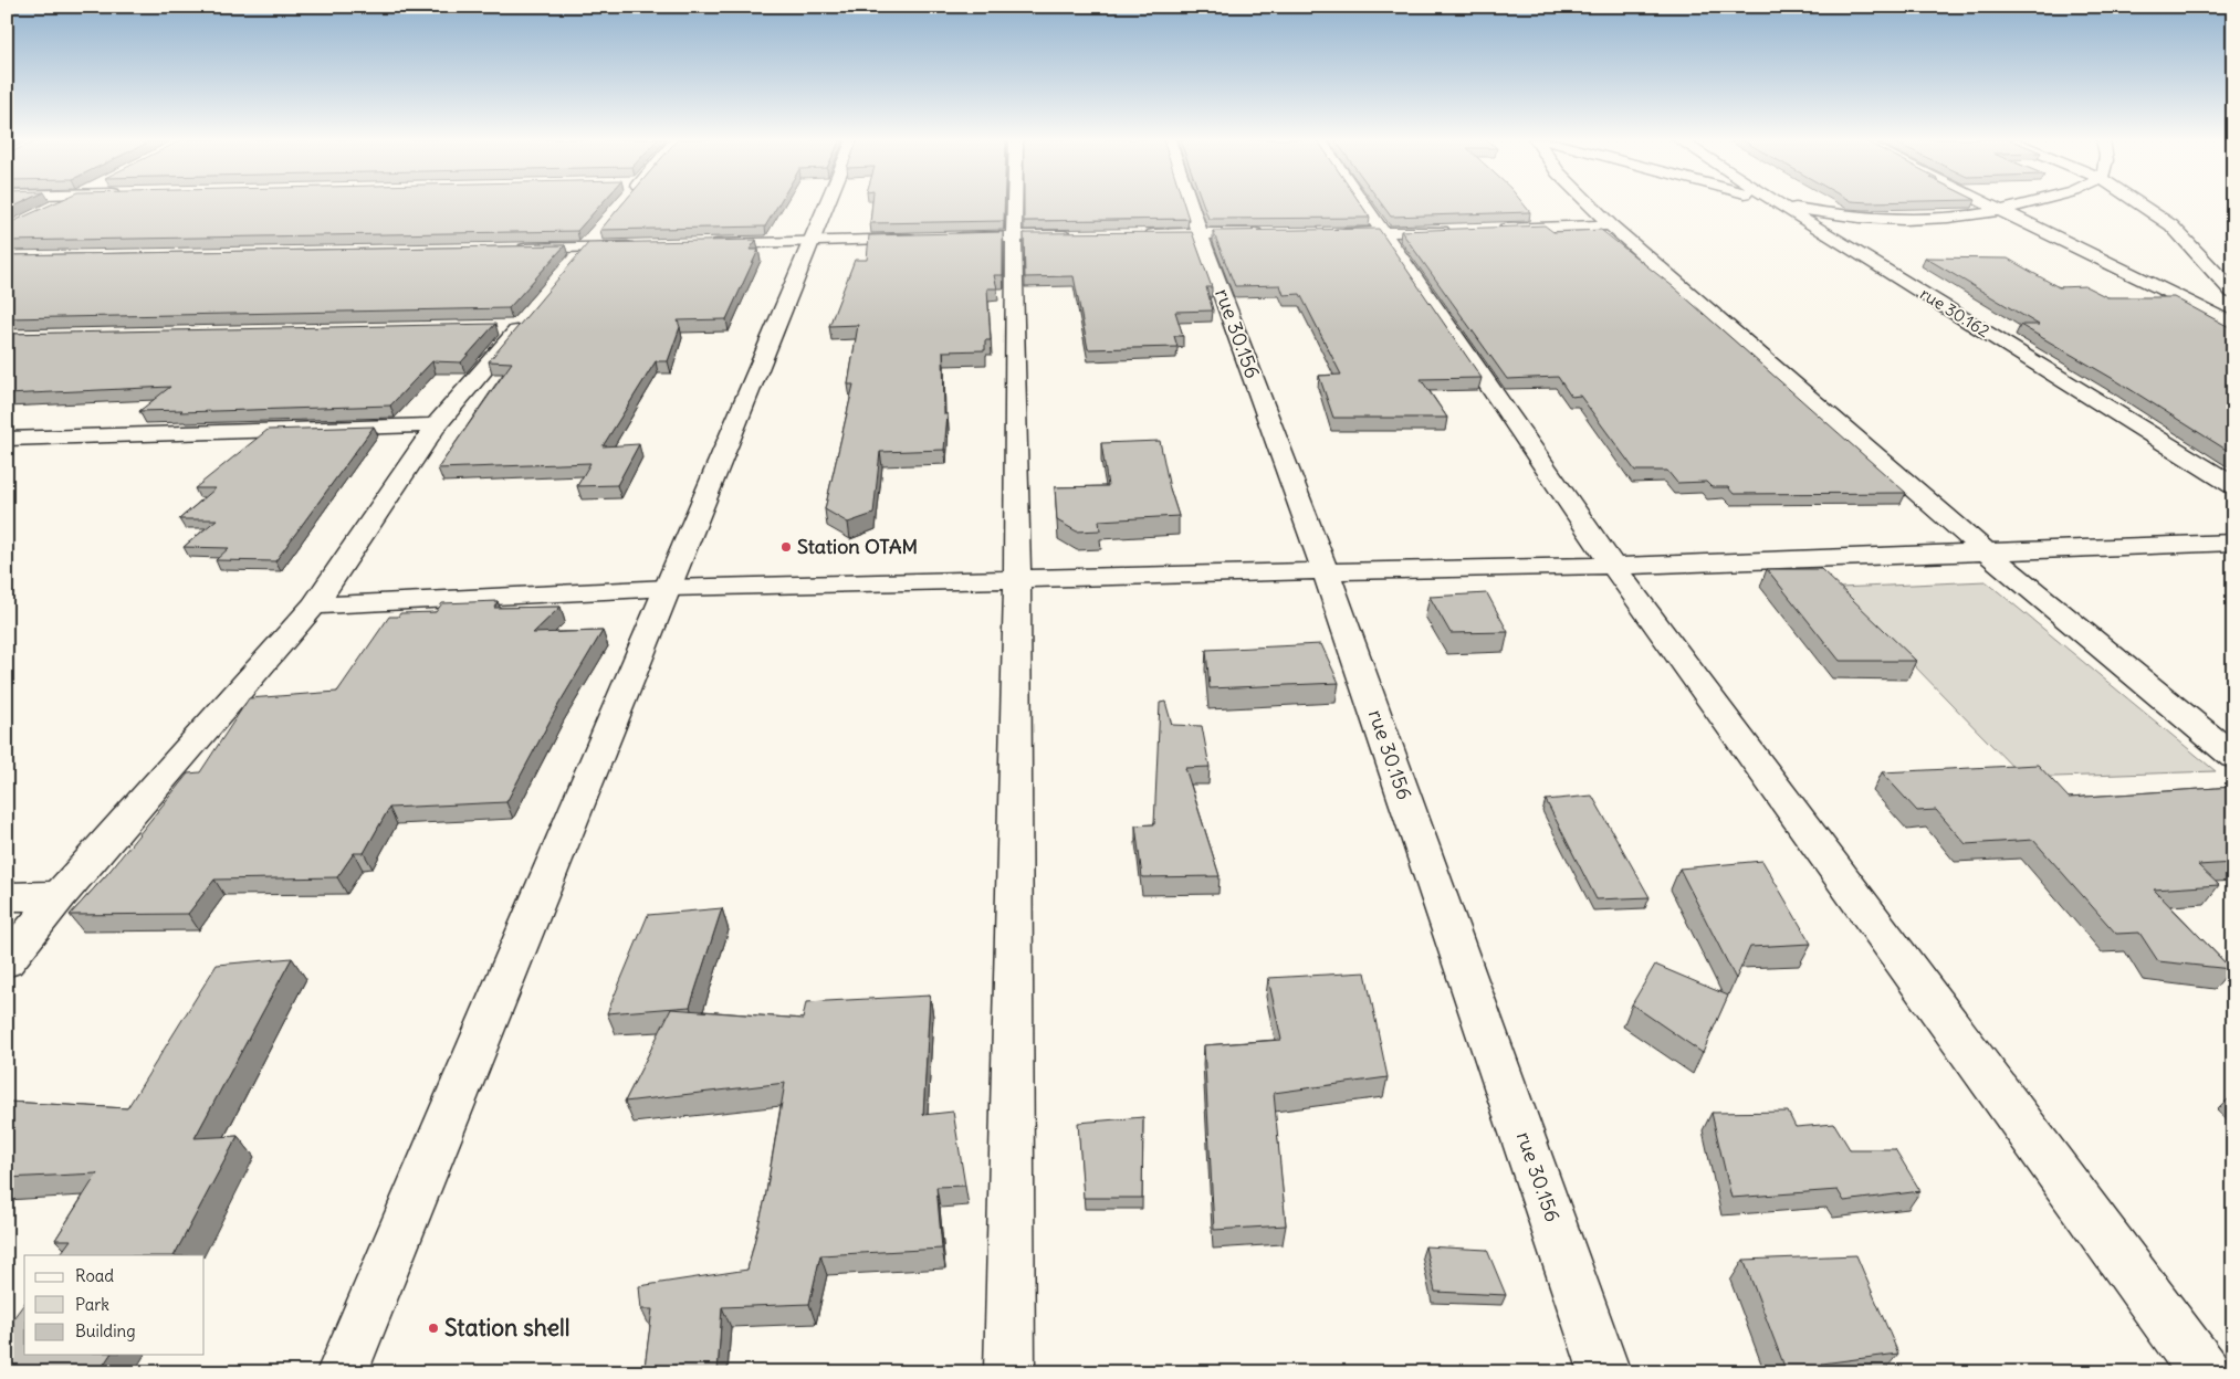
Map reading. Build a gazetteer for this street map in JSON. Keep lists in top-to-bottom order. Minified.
{"streets":{"street":["rue 30.162","rue 30.156"]},"places":["Station OTAM","Station shell"],"legend":["Road","Park","Building"]}
